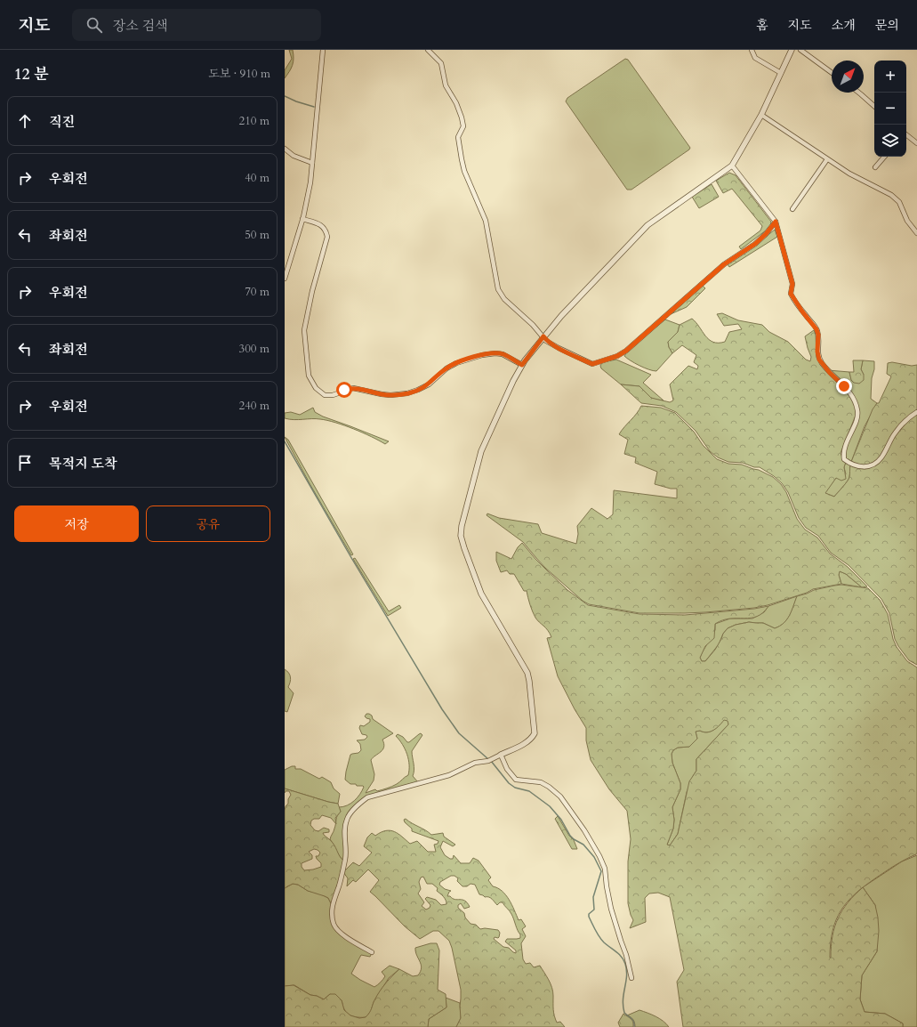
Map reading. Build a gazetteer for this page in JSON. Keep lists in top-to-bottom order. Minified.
{"north":"top right","page":{"header":"지도","search":"장소 검색","nav":["홈","지도","소개","문의"],"heading":["12 분","도보 · 910 m"],"map_buttons":["+","−"],"list":[["직진","210 m"],["우회전","40 m"],["좌회전","50 m"],["우회전","70 m"],["좌회전","300 m"],["우회전","240 m"],"목적지 도착"],"buttons":["저장","공유"]}}
